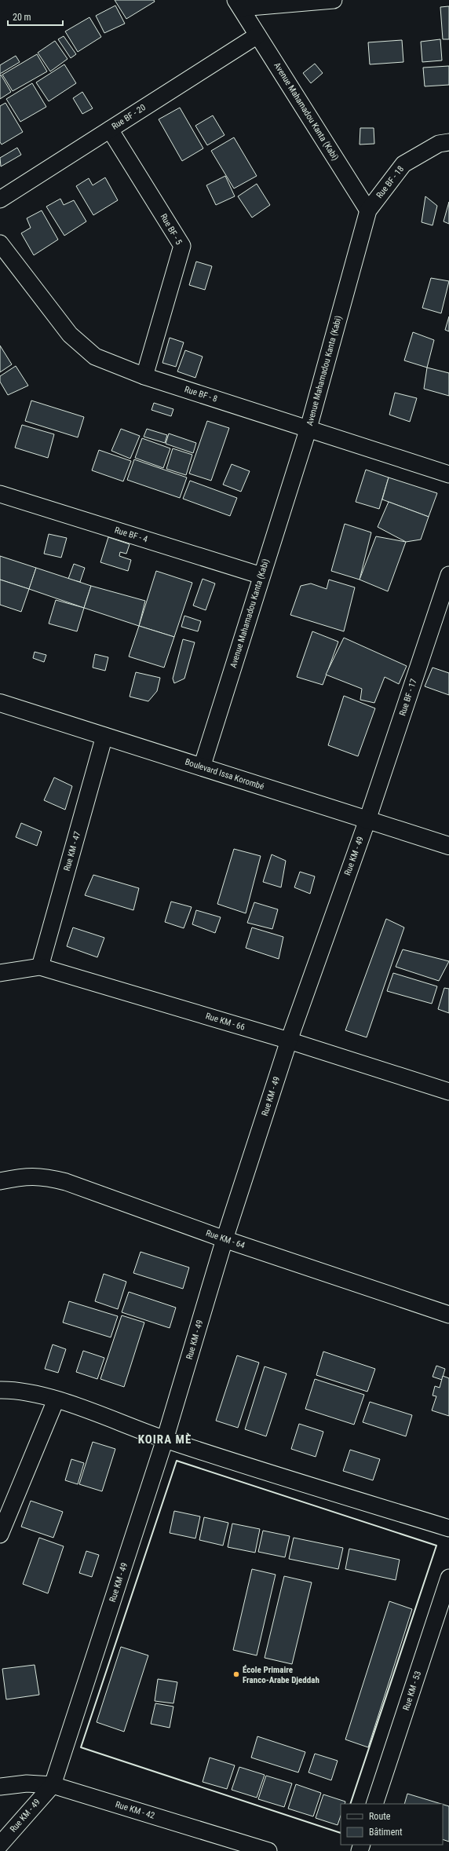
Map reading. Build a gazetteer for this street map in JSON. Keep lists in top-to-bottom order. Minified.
{"streets":{"street":["Avenue Mahamadou Kanta (Kabi)","Rue BF - 20","Rue BF - 18","Rue BF - 5","Rue BF - 8","Rue BF - 4","Rue BF - 17","Boulevard Issa Korombé","Rue KM - 47","Rue KM - 49","Rue KM - 66","Rue KM - 64","Rue KM - 53","Rue KM - 42"]},"crossings":[["Avenue Mahamadou Kanta (Kabi)","Rue BF - 20"],["Avenue Mahamadou Kanta (Kabi)","Rue BF - 18"],["Avenue Mahamadou Kanta (Kabi)","Rue BF - 8"],["Avenue Mahamadou Kanta (Kabi)","Rue BF - 4"],["Avenue Mahamadou Kanta (Kabi)","Boulevard Issa Korombé"],["Rue BF - 20","Rue BF - 5"],["Rue BF - 5","Rue BF - 8"],["Rue BF - 17","Boulevard Issa Korombé"],["Rue BF - 17","Rue KM - 49"],["Boulevard Issa Korombé","Rue KM - 47"],["Boulevard Issa Korombé","Rue KM - 49"],["Rue KM - 47","Rue KM - 66"],["Rue KM - 49","Rue KM - 66"],["Rue KM - 49","Rue KM - 64"],["Rue KM - 49","Rue KM - 42"]],"districts":["KOIRA MÈ"],"places":["École Primaire Franco-Arabe Djeddah"],"legend":["Route","Bâtiment"],"scale_bar":"20 m"}
